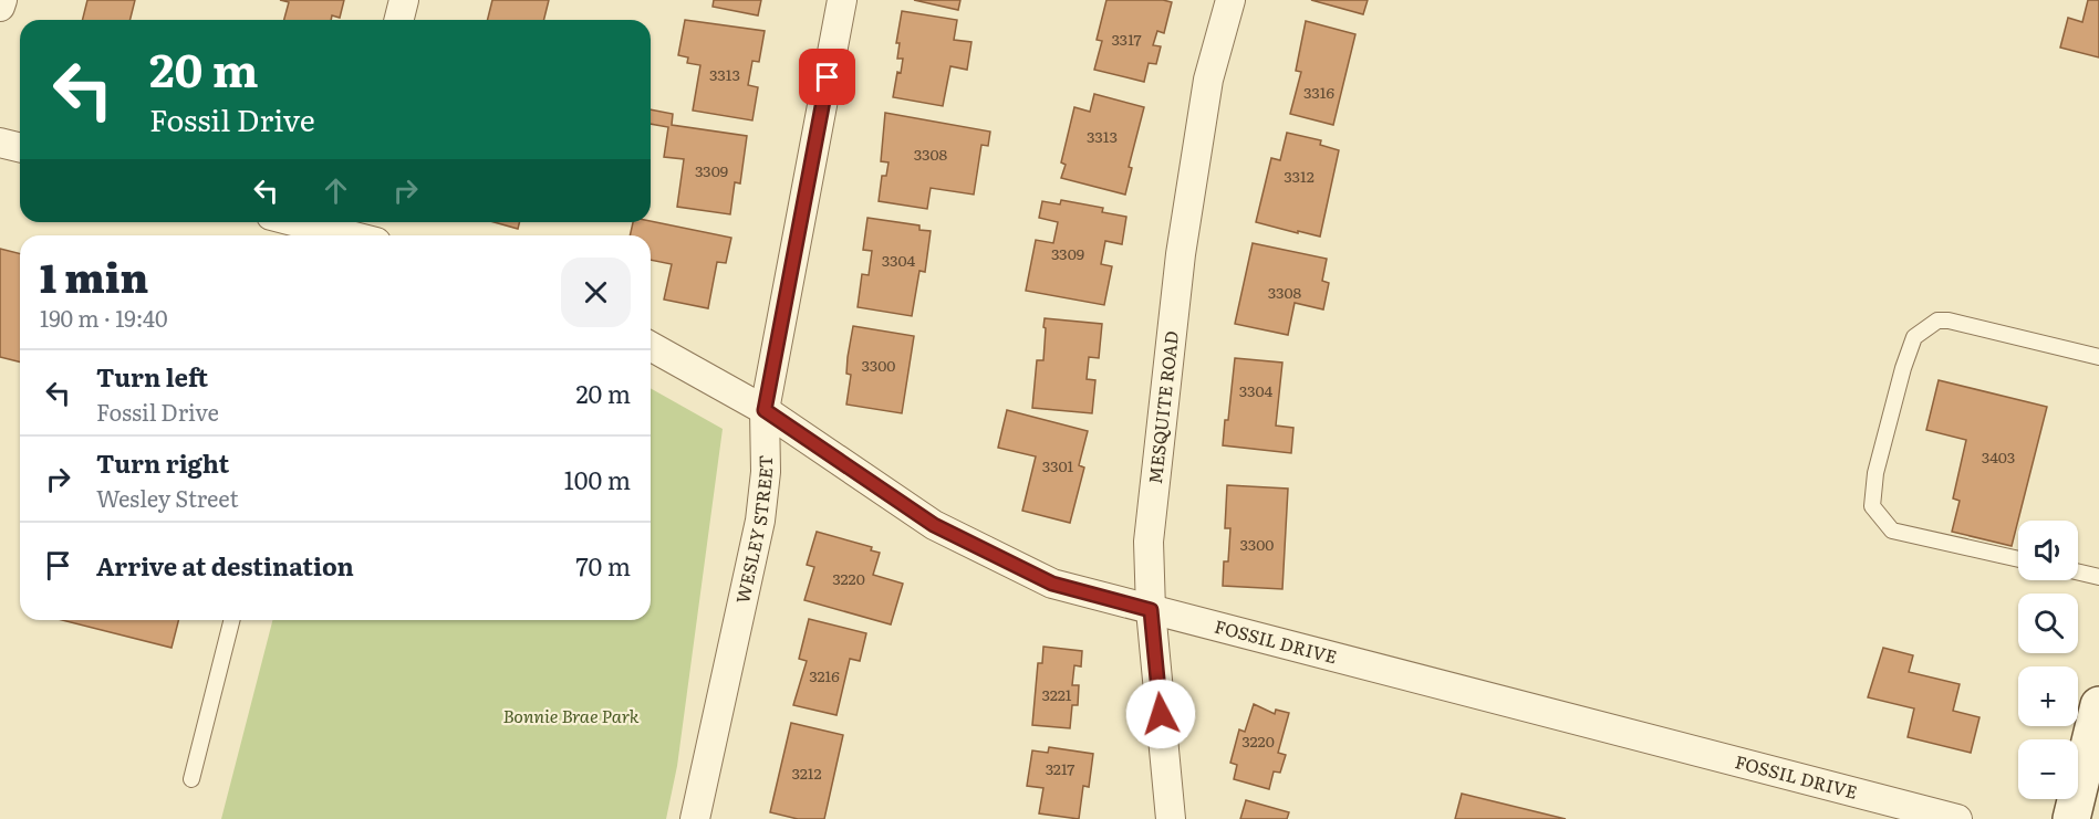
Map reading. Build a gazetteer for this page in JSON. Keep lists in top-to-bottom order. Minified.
{"streets":{"street":["MESQUITE ROAD","WESLEY STREET","FOSSIL DRIVE"]},"crossings":[["MESQUITE ROAD","FOSSIL DRIVE"],["WESLEY STREET","FOSSIL DRIVE"]],"parks":["Bonnie Brae Park"],"house_numbers":["3317","3313","3316","3313","3308","3309","3312","3309","3304","3308","3300","3304","3403","3301","3300","3220","3216","3221","3220","3217","3212"],"page":{"turn":["20 m","Fossil Drive"],"heading":["1 min","190 m · 19:40"],"list":[{"name":"Turn left","note":"Fossil Drive","value":"20 m"},{"name":"Turn right","note":"Wesley Street","value":"100 m"},{"name":"Arrive at destination","value":"70 m"}],"map_buttons":["+","−"]}}
